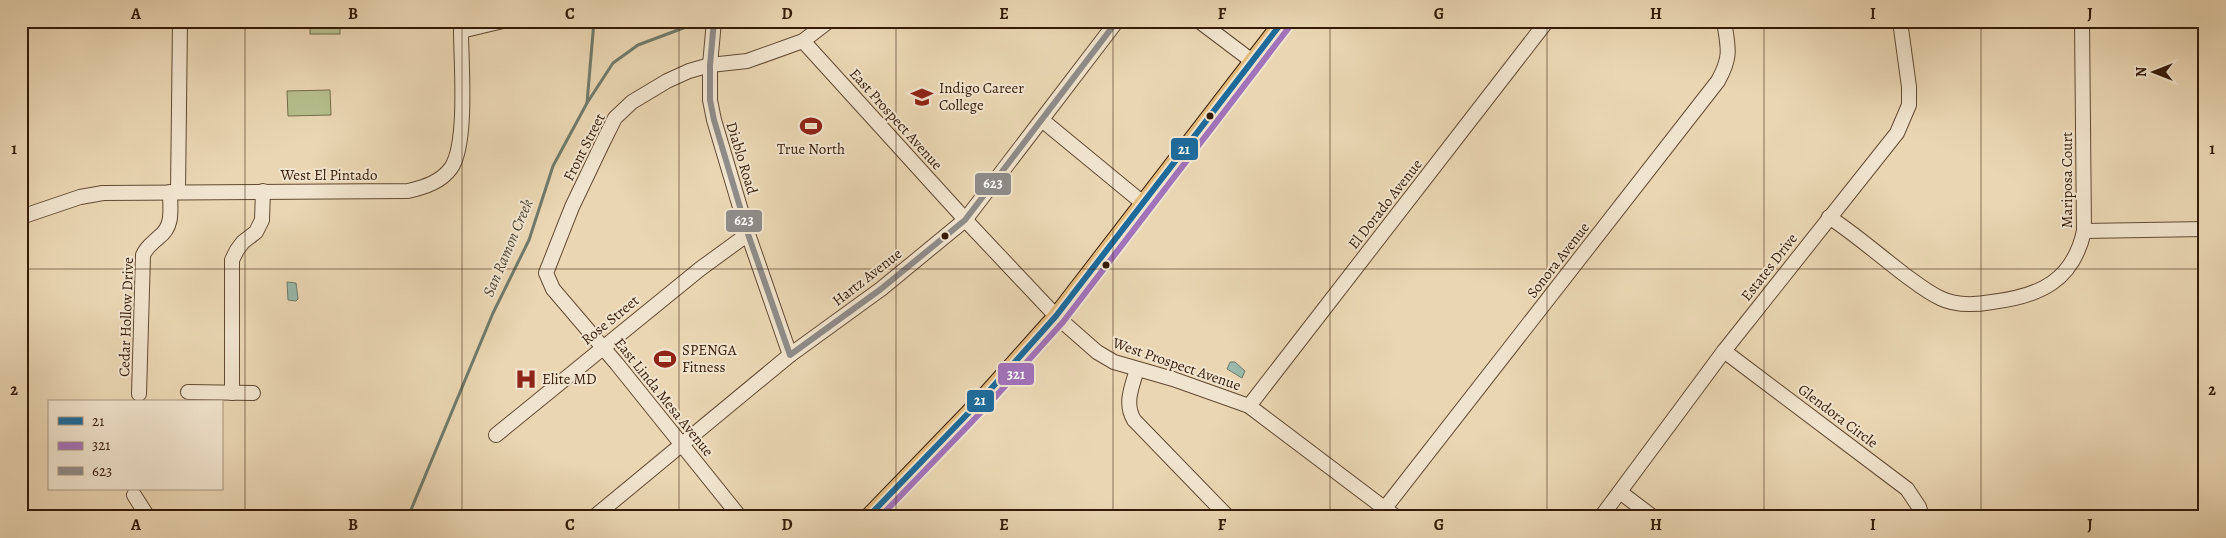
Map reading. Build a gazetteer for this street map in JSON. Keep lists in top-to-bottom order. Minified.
{"streets":{"street":["East Prospect Avenue","Front Street","Diablo Road","West El Pintado","Mariposa Court","El Dorado Avenue","Sonora Avenue","Estates Drive","Hartz Avenue","Cedar Hollow Drive","Rose Street","West Prospect Avenue","East Linda Mesa Avenue","Glendora Circle"]},"crossings":[["East Prospect Avenue","Front Street"],["East Prospect Avenue","Hartz Avenue"],["East Prospect Avenue","West Prospect Avenue"],["Front Street","Diablo Road"],["Front Street","East Linda Mesa Avenue"],["Diablo Road","Hartz Avenue"],["Diablo Road","Rose Street"],["West El Pintado","Cedar Hollow Drive"],["Mariposa Court","Estates Drive"],["El Dorado Avenue","West Prospect Avenue"],["Sonora Avenue","West Prospect Avenue"],["Estates Drive","Glendora Circle"],["Hartz Avenue","West Prospect Avenue"],["Hartz Avenue","East Linda Mesa Avenue"],["Rose Street","East Linda Mesa Avenue"]],"water":["San Ramon Creek"],"places":{"school or university":["Indigo Career College"],"sports":["True North","SPENGA Fitness"],"hospital":["Elite MD"]},"lines":["transit line 21","transit line 623","transit line 321"],"legend":["21","321","623"],"north":"left","grid":{"columns":["A","B","C","D","E","F","G","H","I","J"],"rows":["1","2"]}}
